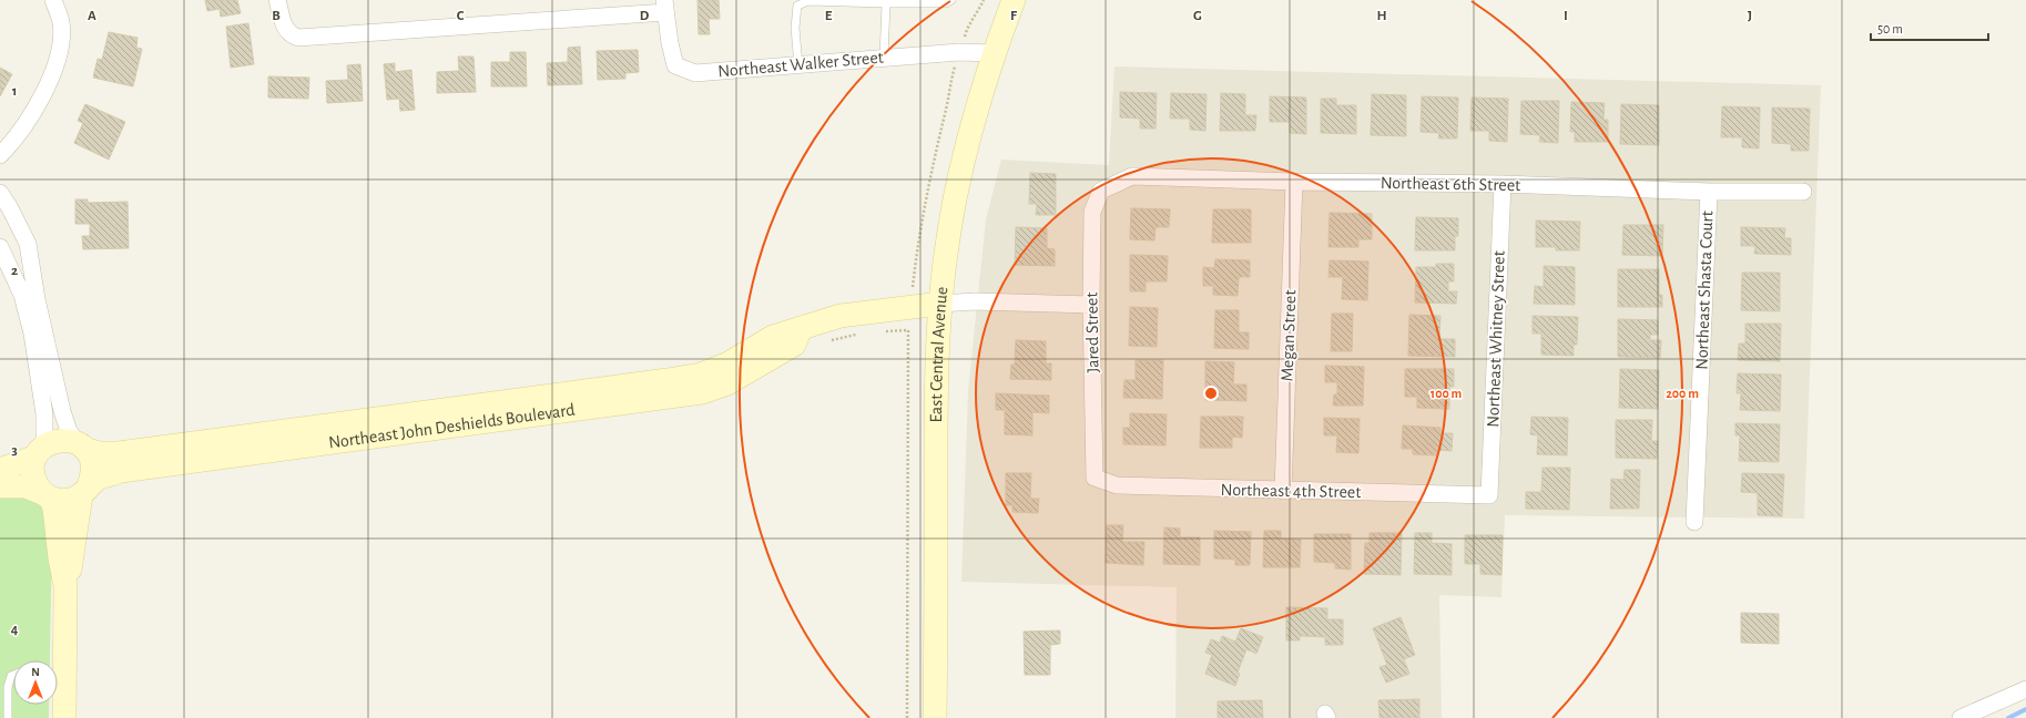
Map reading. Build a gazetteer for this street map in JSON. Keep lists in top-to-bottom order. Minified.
{"streets":{"street":["Northeast Walker Street","Northeast 6th Street","Northeast Shasta Court","Jared Street","Megan Street","Northeast Whitney Street","East Central Avenue","Northeast John Deshields Boulevard","Northeast 4th Street"]},"crossings":[["Northeast Walker Street","East Central Avenue"],["Northeast 6th Street","Northeast Shasta Court"],["Northeast 6th Street","Jared Street"],["Northeast 6th Street","Megan Street"],["Northeast 6th Street","Northeast Whitney Street"],["Jared Street","Northeast 4th Street"],["Megan Street","Northeast 4th Street"],["Northeast Whitney Street","Northeast 4th Street"],["East Central Avenue","Northeast John Deshields Boulevard"]],"scale_bar":"50 m","north":"top","grid":{"columns":["A","B","C","D","E","F","G","H","I","J"],"rows":["1","2","3","4"]},"rings":["100 m","200 m"]}
